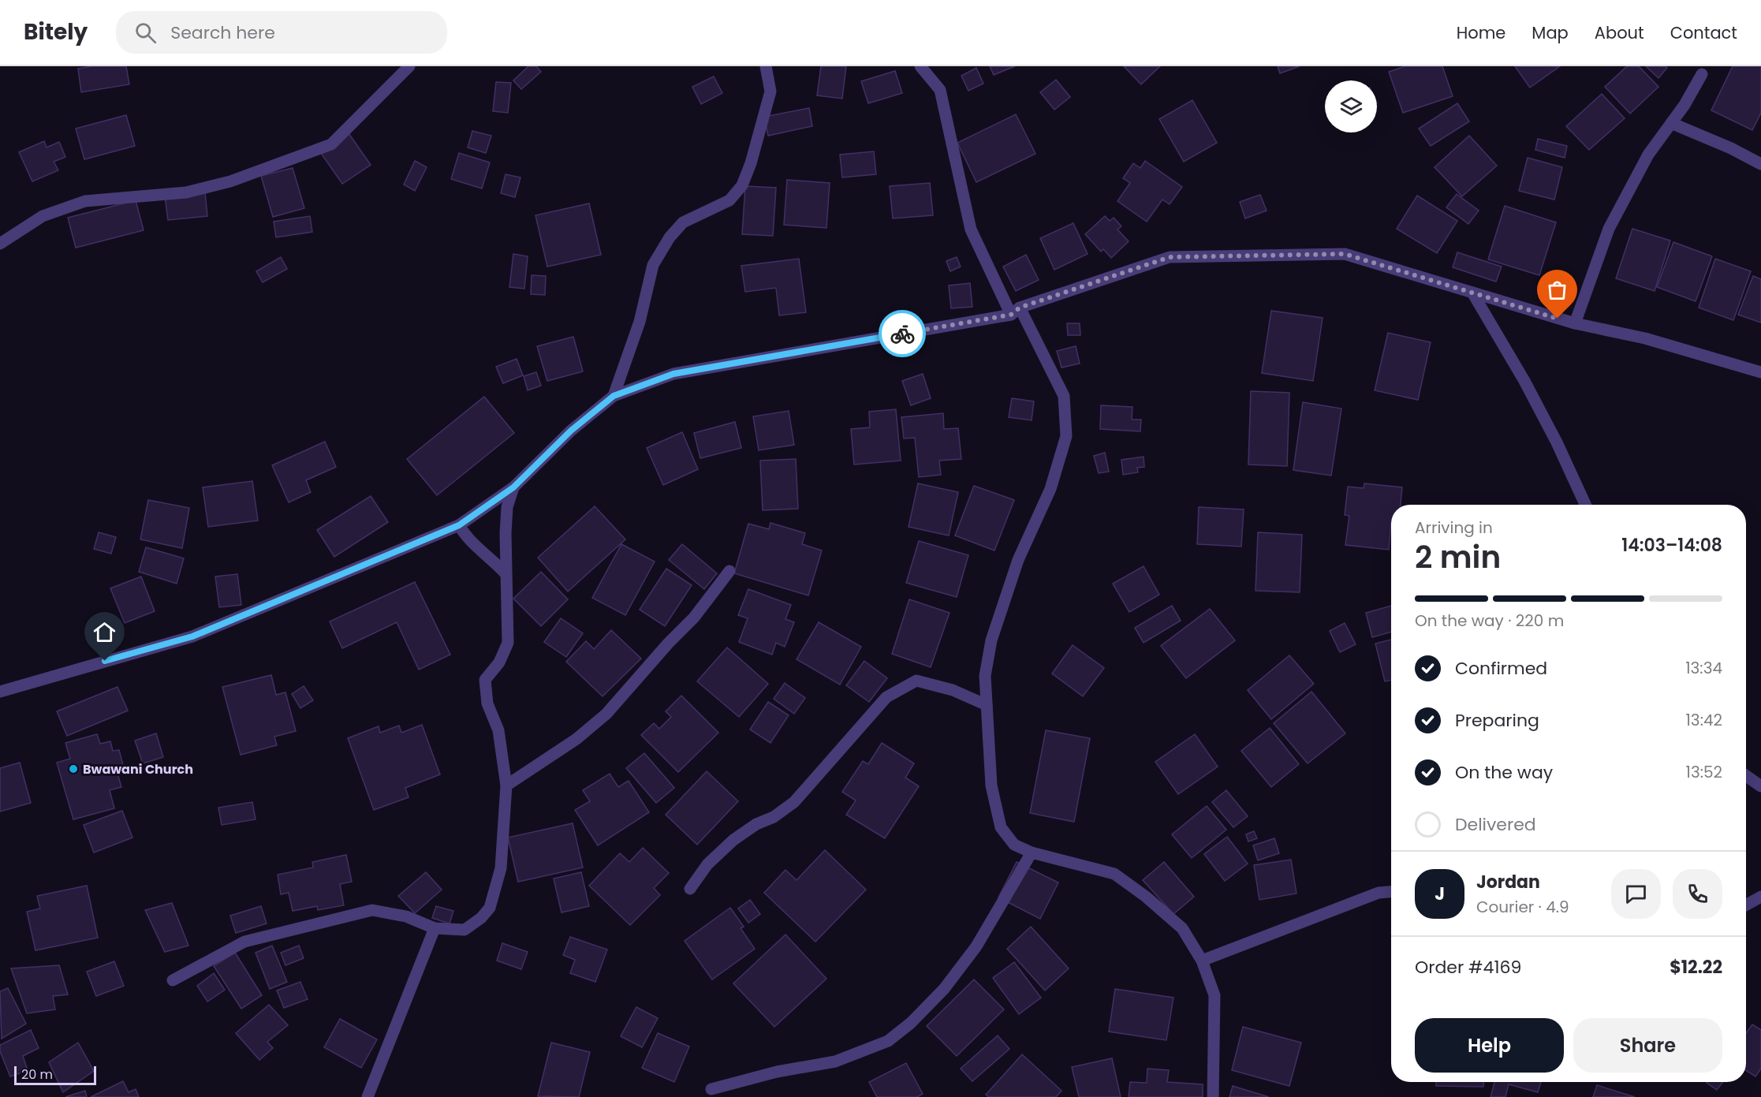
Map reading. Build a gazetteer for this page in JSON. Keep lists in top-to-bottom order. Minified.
{"places":["Bwawani Church"],"scale_bar":"20 m","page":{"header":"Bitely","search":"Search here","nav":["Home","Map","About","Contact"],"heading":["2 min","Arriving in","14:03–14:08"],"panel":["Jordan","Courier · 4.9","Order #4169","$12.22"],"bar":"On the way · 220 m","list":[["Confirmed","13:34"],["Preparing","13:42"],["On the way","13:52"],"Delivered"],"round":"J","buttons":["Help","Share"],"scale":"20 m"}}
